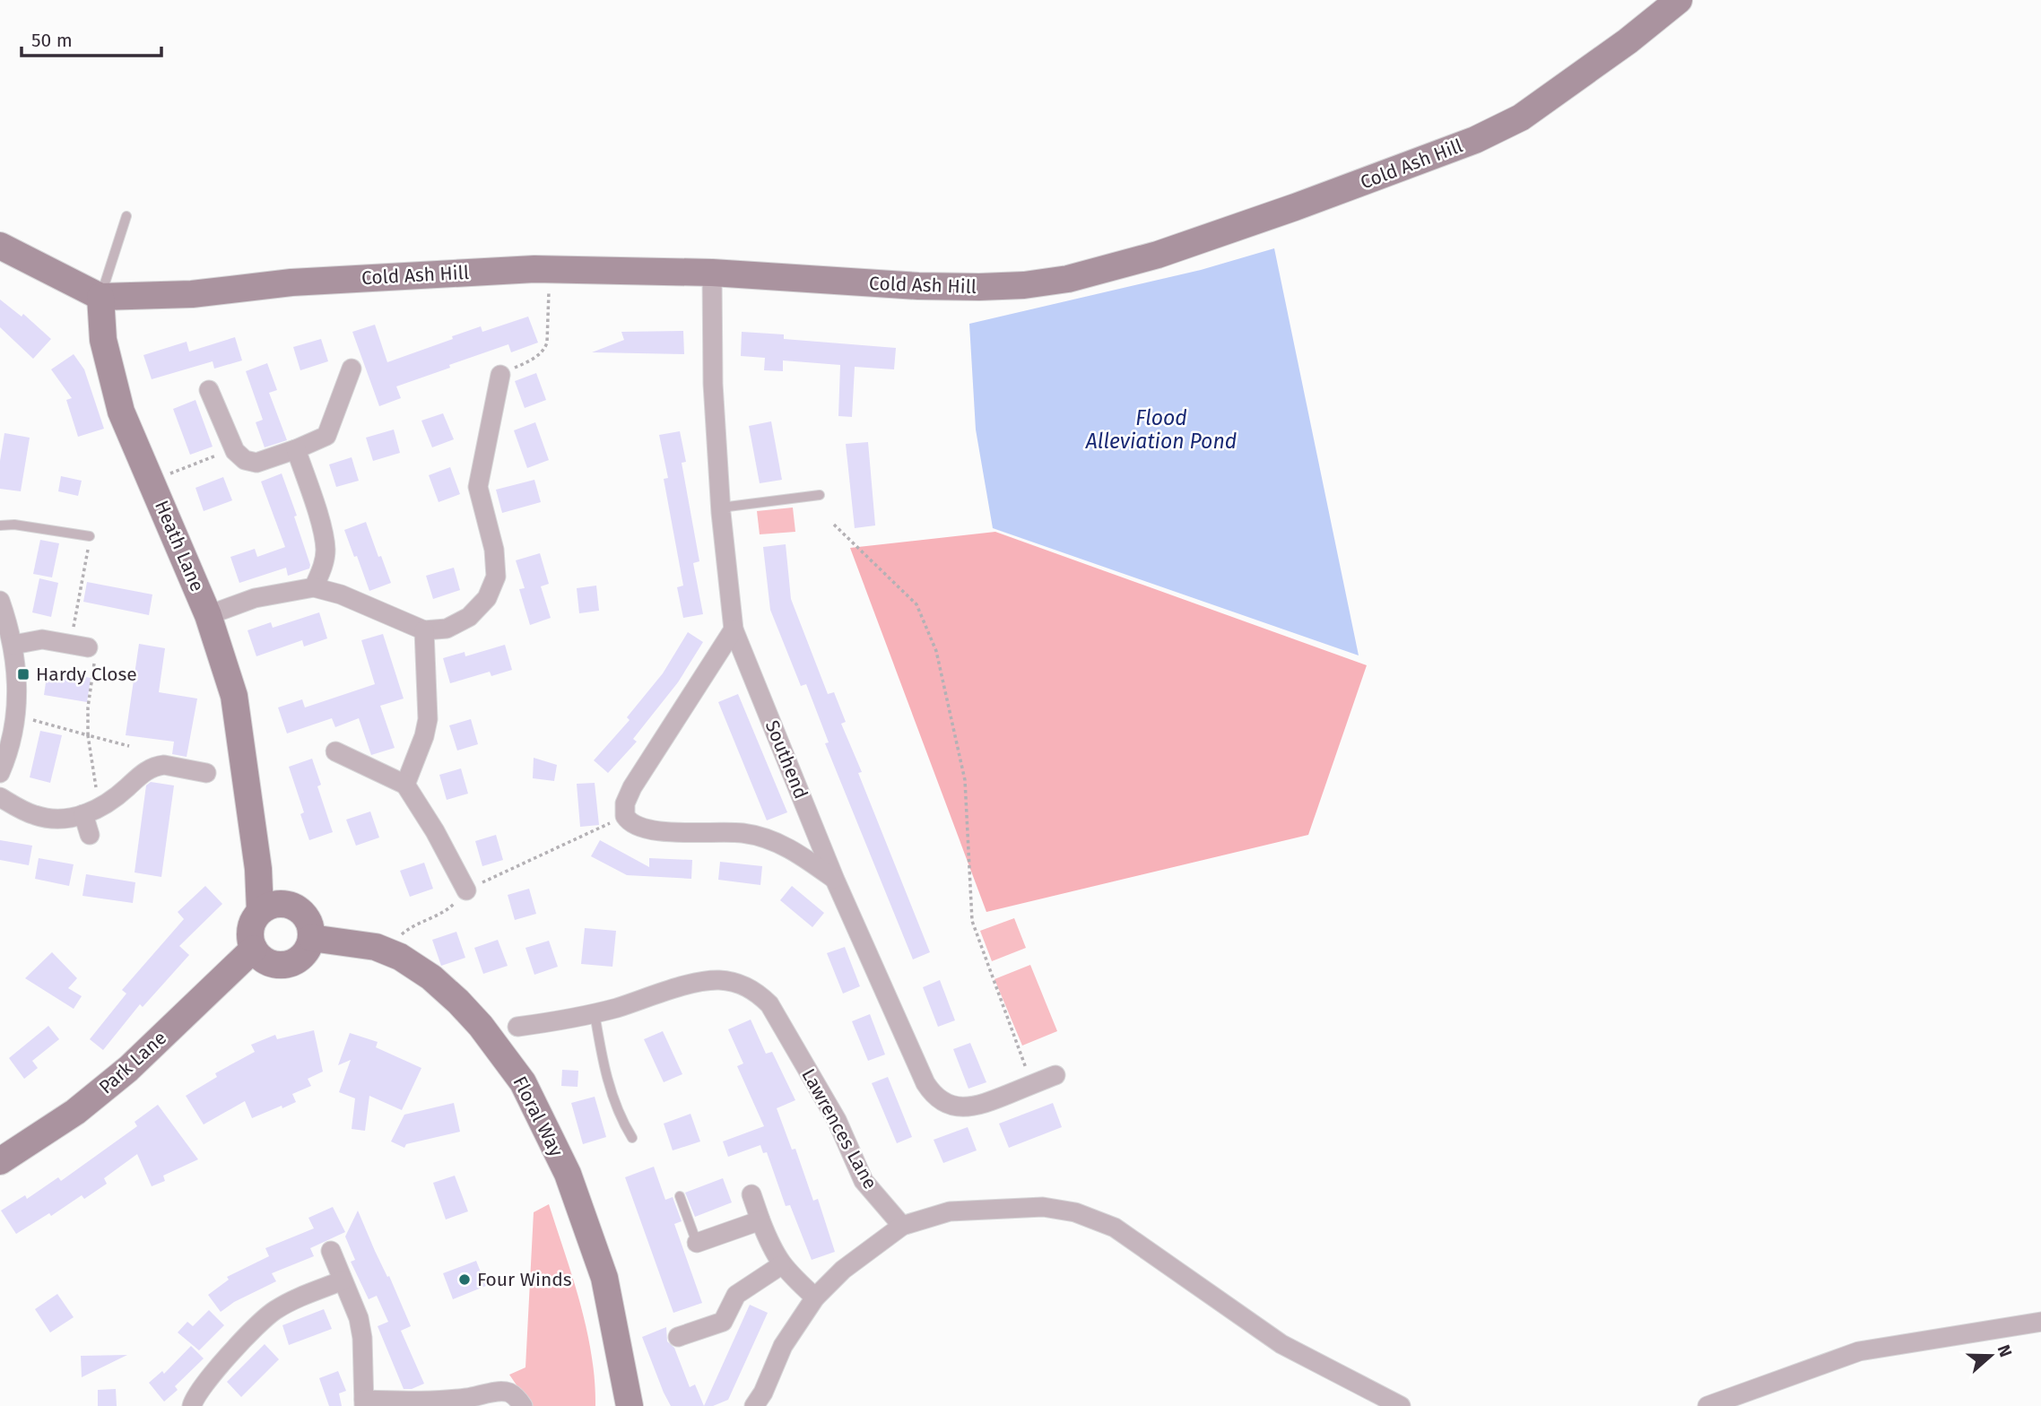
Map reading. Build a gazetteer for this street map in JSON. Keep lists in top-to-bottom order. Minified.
{"streets":{"street":["Cold Ash Hill","Heath Lane","Southend","Park Lane","Floral Way","Lawrences Lane"]},"crossings":[["Cold Ash Hill","Heath Lane"],["Cold Ash Hill","Southend"],["Heath Lane","Park Lane"],["Heath Lane","Floral Way"],["Park Lane","Floral Way"]],"water":["Flood Alleviation Pond"],"places":{"transit":["Hardy Close"],"other":["Four Winds"]},"scale_bar":"50 m","north":"right"}
